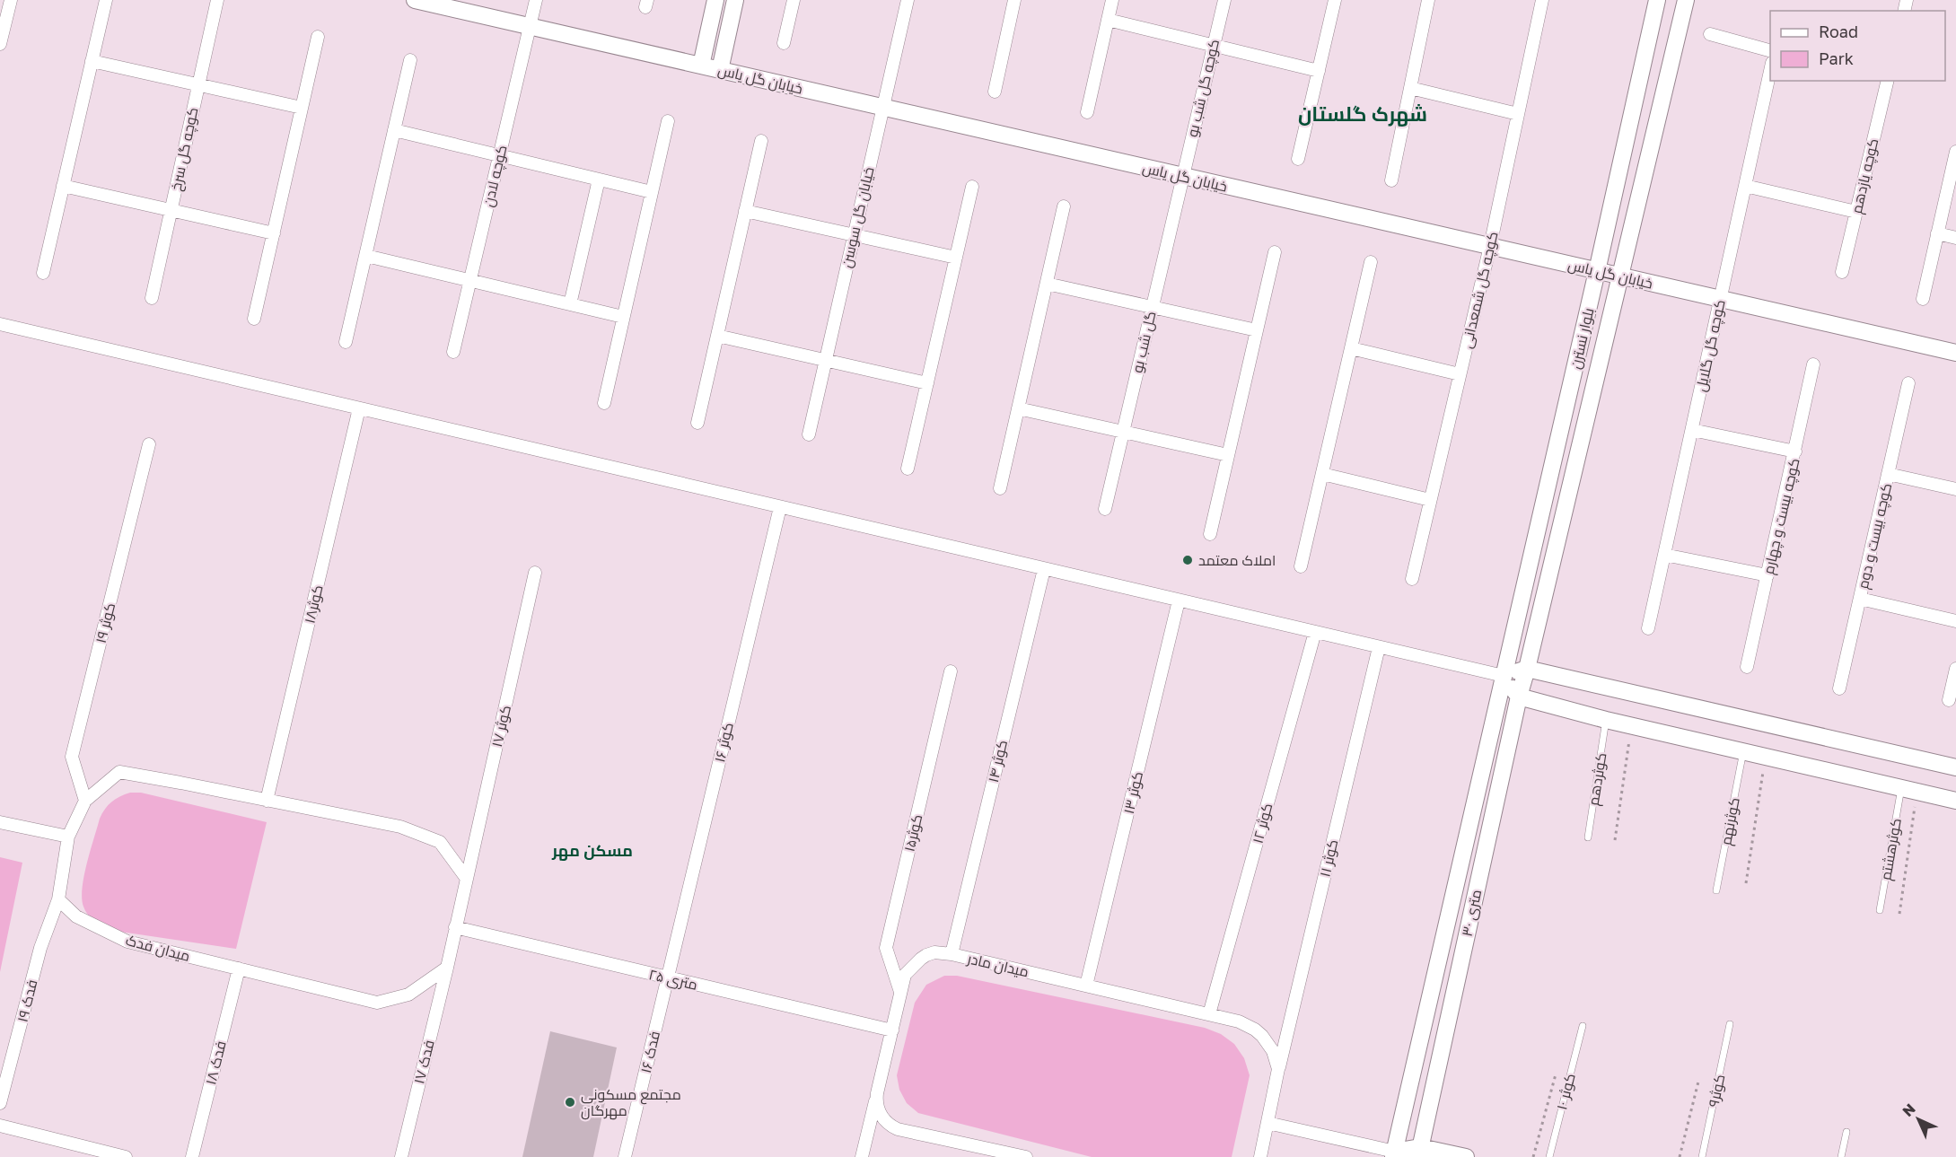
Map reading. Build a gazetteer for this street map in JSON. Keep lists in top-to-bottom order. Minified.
{"streets":{"street":["خیابان گل یاس","کوچه گل شب بو","کوچه گل سرخ","کوچه لادن","کوچه یازدهم","خیابان گل سوسن","کوچه گل شمعدانی","بلوار نسترن","گل شب بو","کوچه گل گلایل","کوچه بیست و چهارم","کوچه بیست و دوم","کوثر۱۸","کوثر ۱۹","کوثر ۱۷","کوثر ۱۶","کوثر ۱۴","کوثر ۱۳","کوثر ۱۲","کوثر۱۵","کوثر ۱۱","۳۰ متری","میدان فدک","میدان مادر","۲۵ متری","فدک ۱۹","فدک ۱۶","فدک ۱۷","فدک ۱۸"],"lane":["کوثردهم","کوثرنهم","کوثرهشتم","کوثر۹","کوثر ۱۰"]},"crossings":[["خیابان گل یاس","کوچه گل شب بو"],["خیابان گل یاس","کوچه لادن"],["خیابان گل یاس","خیابان گل سوسن"],["خیابان گل یاس","کوچه گل شمعدانی"],["خیابان گل یاس","بلوار نسترن"],["خیابان گل یاس","گل شب بو"],["خیابان گل یاس","کوچه گل گلایل"],["کوچه گل شب بو","گل شب بو"],["بلوار نسترن","۳۰ متری"],["کوثر ۱۶","۲۵ متری"],["کوثر ۱۶","فدک ۱۶"],["کوثر ۱۴","میدان مادر"],["کوثر ۱۳","میدان مادر"],["کوثر ۱۲","میدان مادر"],["کوثر۱۵","میدان مادر"],["کوثر ۱۱","میدان مادر"],["میدان فدک","فدک ۱۹"],["میدان فدک","فدک ۱۷"],["میدان فدک","فدک ۱۸"],["میدان مادر","۲۵ متری"],["۲۵ متری","فدک ۱۶"]],"districts":["شهرک گلستان","مسکن مهر"],"places":["املاک معتمد","مجتمع مسکونی مهرگان"],"legend":["Road","Park"],"north":"top left"}
